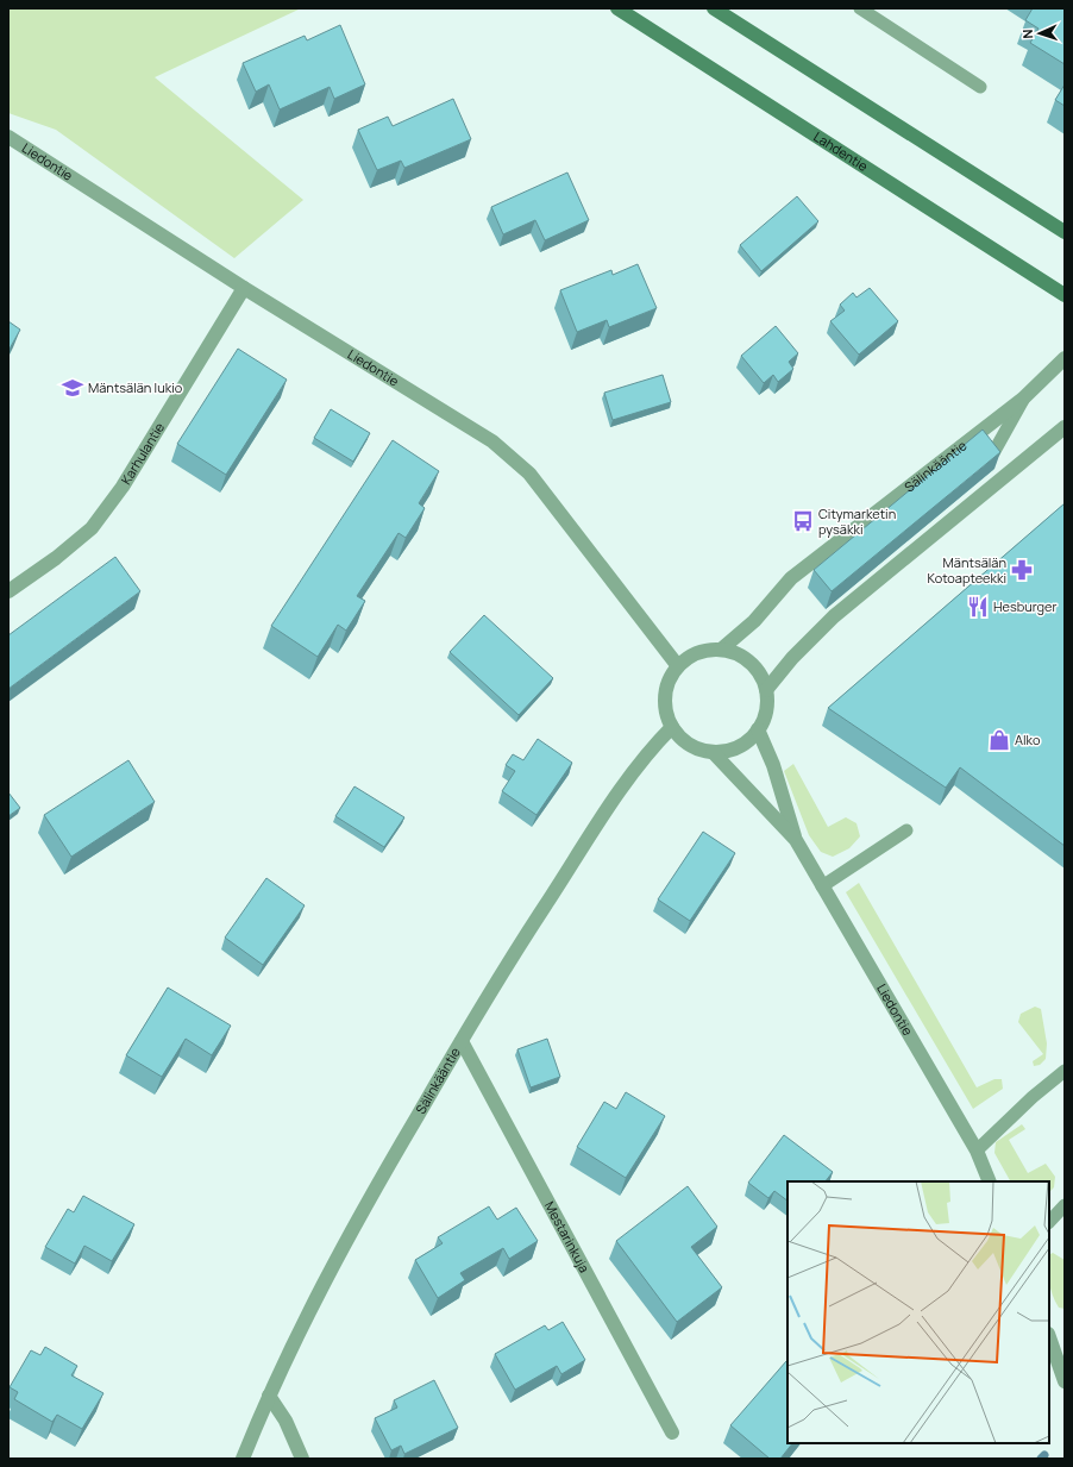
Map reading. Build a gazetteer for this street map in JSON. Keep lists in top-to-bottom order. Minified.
{"streets":{"main road":["Lahdentie"],"street":["Liedontie","Karhulantie","Sälinkääntie","Mestarinkuja"]},"crossings":[["Liedontie","Karhulantie"],["Liedontie","Sälinkääntie"],["Sälinkääntie","Mestarinkuja"]],"places":{"school or university":["Mäntsälän lukio"],"bus stop":["Citymarketin pysäkki"],"pharmacy":["Mäntsälän Kotoapteekki"],"restaurant":["Hesburger"],"shop":["Alko"]},"north":"left"}
